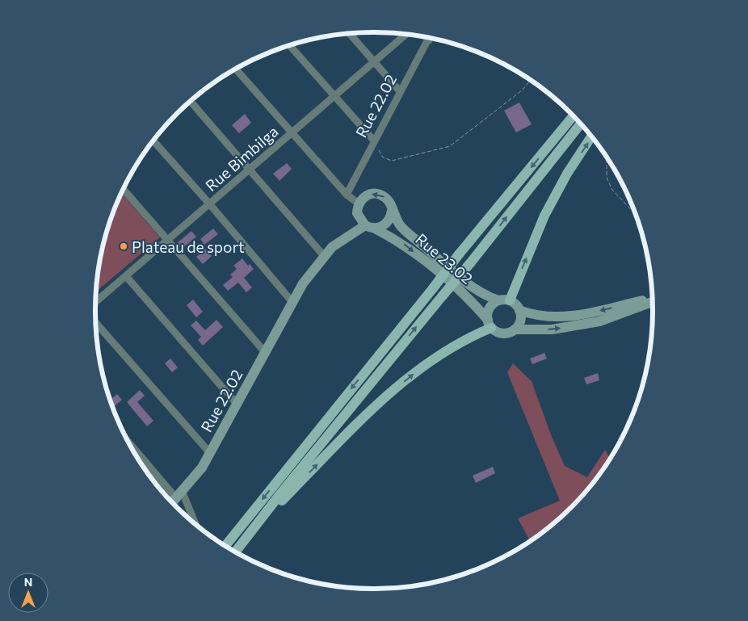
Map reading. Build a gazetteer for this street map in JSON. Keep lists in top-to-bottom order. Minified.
{"streets":{"street":["Rue 22.02","Rue Bimbilga","Rue 23.02"]},"places":["Plateau de sport"],"north":"top"}
